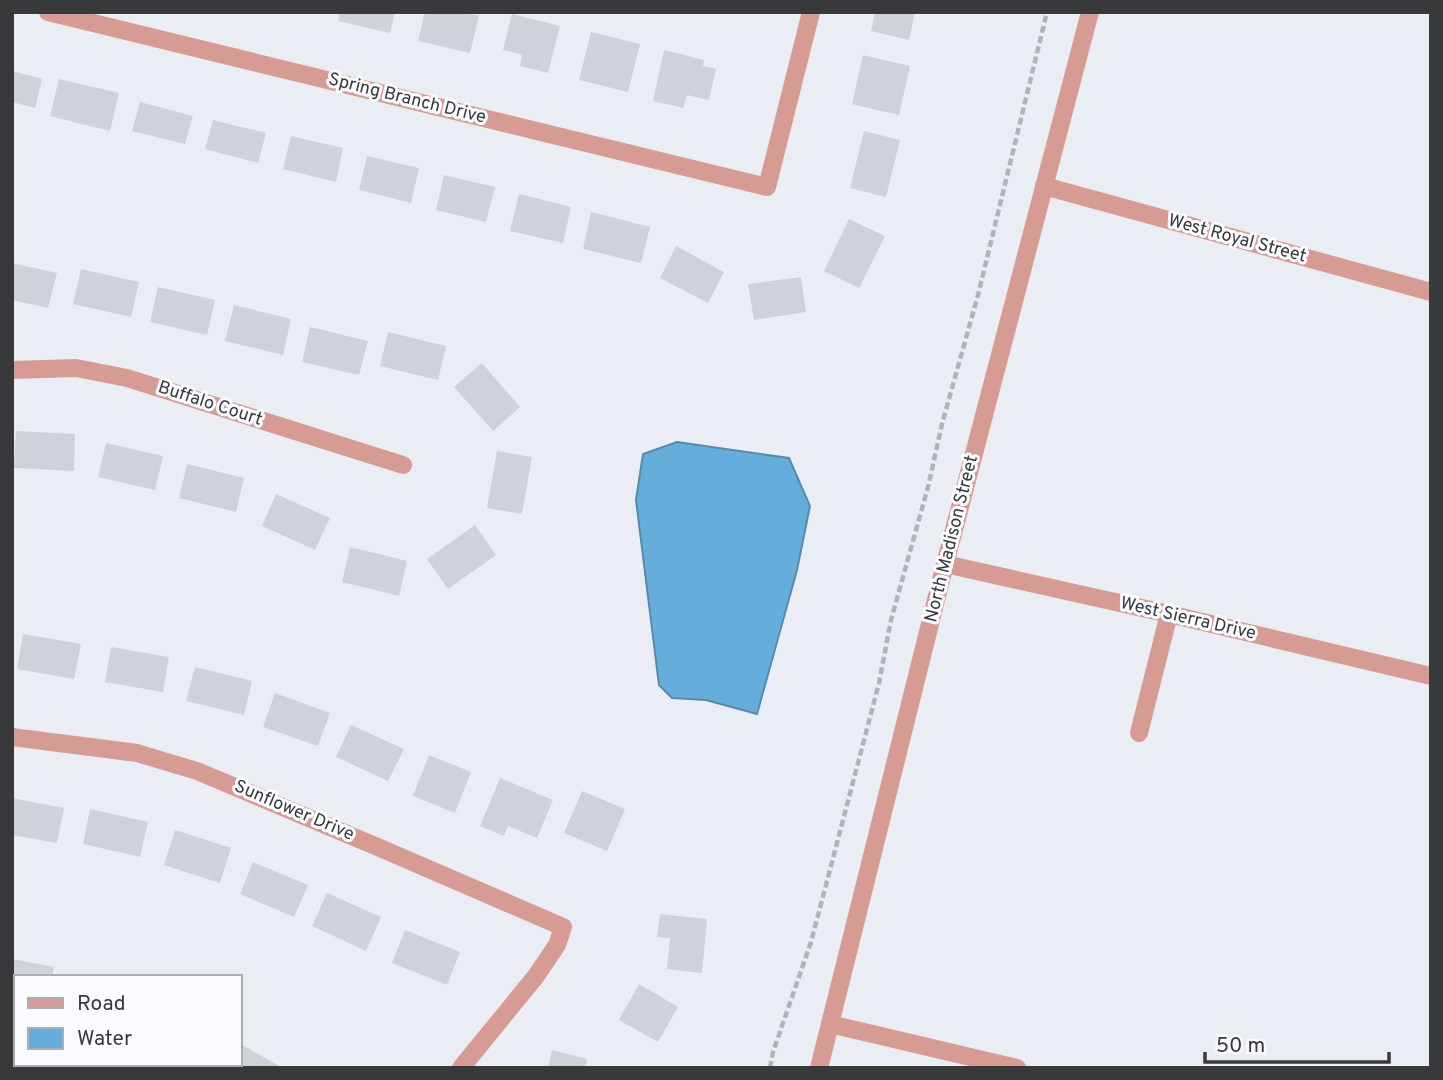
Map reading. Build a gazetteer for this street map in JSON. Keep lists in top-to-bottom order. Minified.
{"streets":{"street":["Spring Branch Drive","West Royal Street","Buffalo Court","North Madison Street","West Sierra Drive","Sunflower Drive"]},"crossings":[["West Royal Street","North Madison Street"],["North Madison Street","West Sierra Drive"]],"legend":["Road","Water"],"scale_bar":"50 m"}
